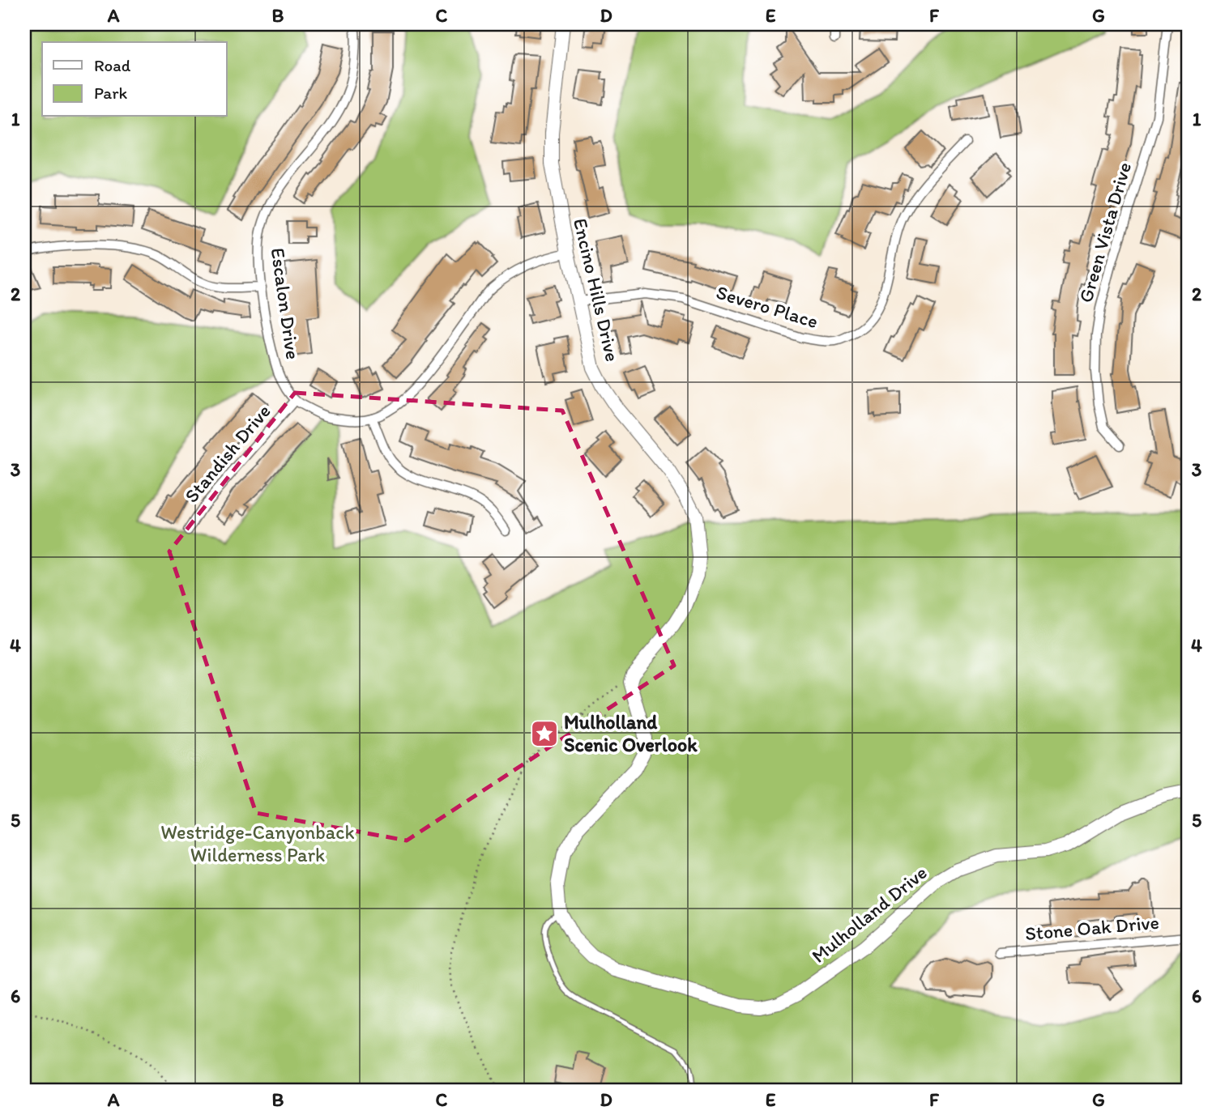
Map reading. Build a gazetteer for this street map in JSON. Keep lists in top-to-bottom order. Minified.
{"streets":{"main road":["Encino Hills Drive","Mulholland Drive"],"street":["Green Vista Drive","Escalon Drive","Severo Place","Standish Drive","Stone Oak Drive"]},"crossings":[["Encino Hills Drive","Escalon Drive"],["Encino Hills Drive","Severo Place"],["Encino Hills Drive","Mulholland Drive"],["Escalon Drive","Standish Drive"]],"parks":["Westridge-Canyonback Wilderness Park"],"places":{"place":["Mulholland Scenic Overlook"]},"legend":["Road","Park"],"grid":{"columns":["A","B","C","D","E","F","G"],"rows":["1","2","3","4","5","6"]}}
